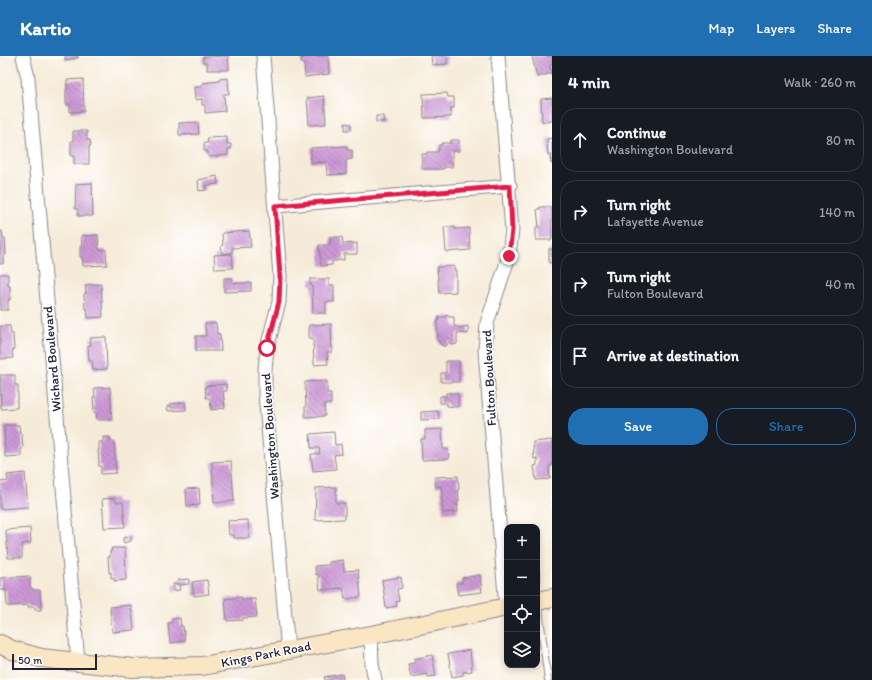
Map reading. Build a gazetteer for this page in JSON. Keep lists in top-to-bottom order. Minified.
{"streets":{"street":["Wichard Boulevard","Fulton Boulevard","Washington Boulevard","Kings Park Road"]},"crossings":[["Wichard Boulevard","Kings Park Road"],["Washington Boulevard","Kings Park Road"]],"scale_bar":"50 m","page":{"header":"Kartio","nav":["Map","Layers","Share"],"heading":["4 min","Walk · 260 m"],"list":[["Continue","Washington Boulevard","80 m"],["Turn right","Lafayette Avenue","140 m"],["Turn right","Fulton Boulevard","40 m"],"Arrive at destination"],"buttons":["Save","Share"],"map_buttons":["+","−"],"scale":"50 m"}}
